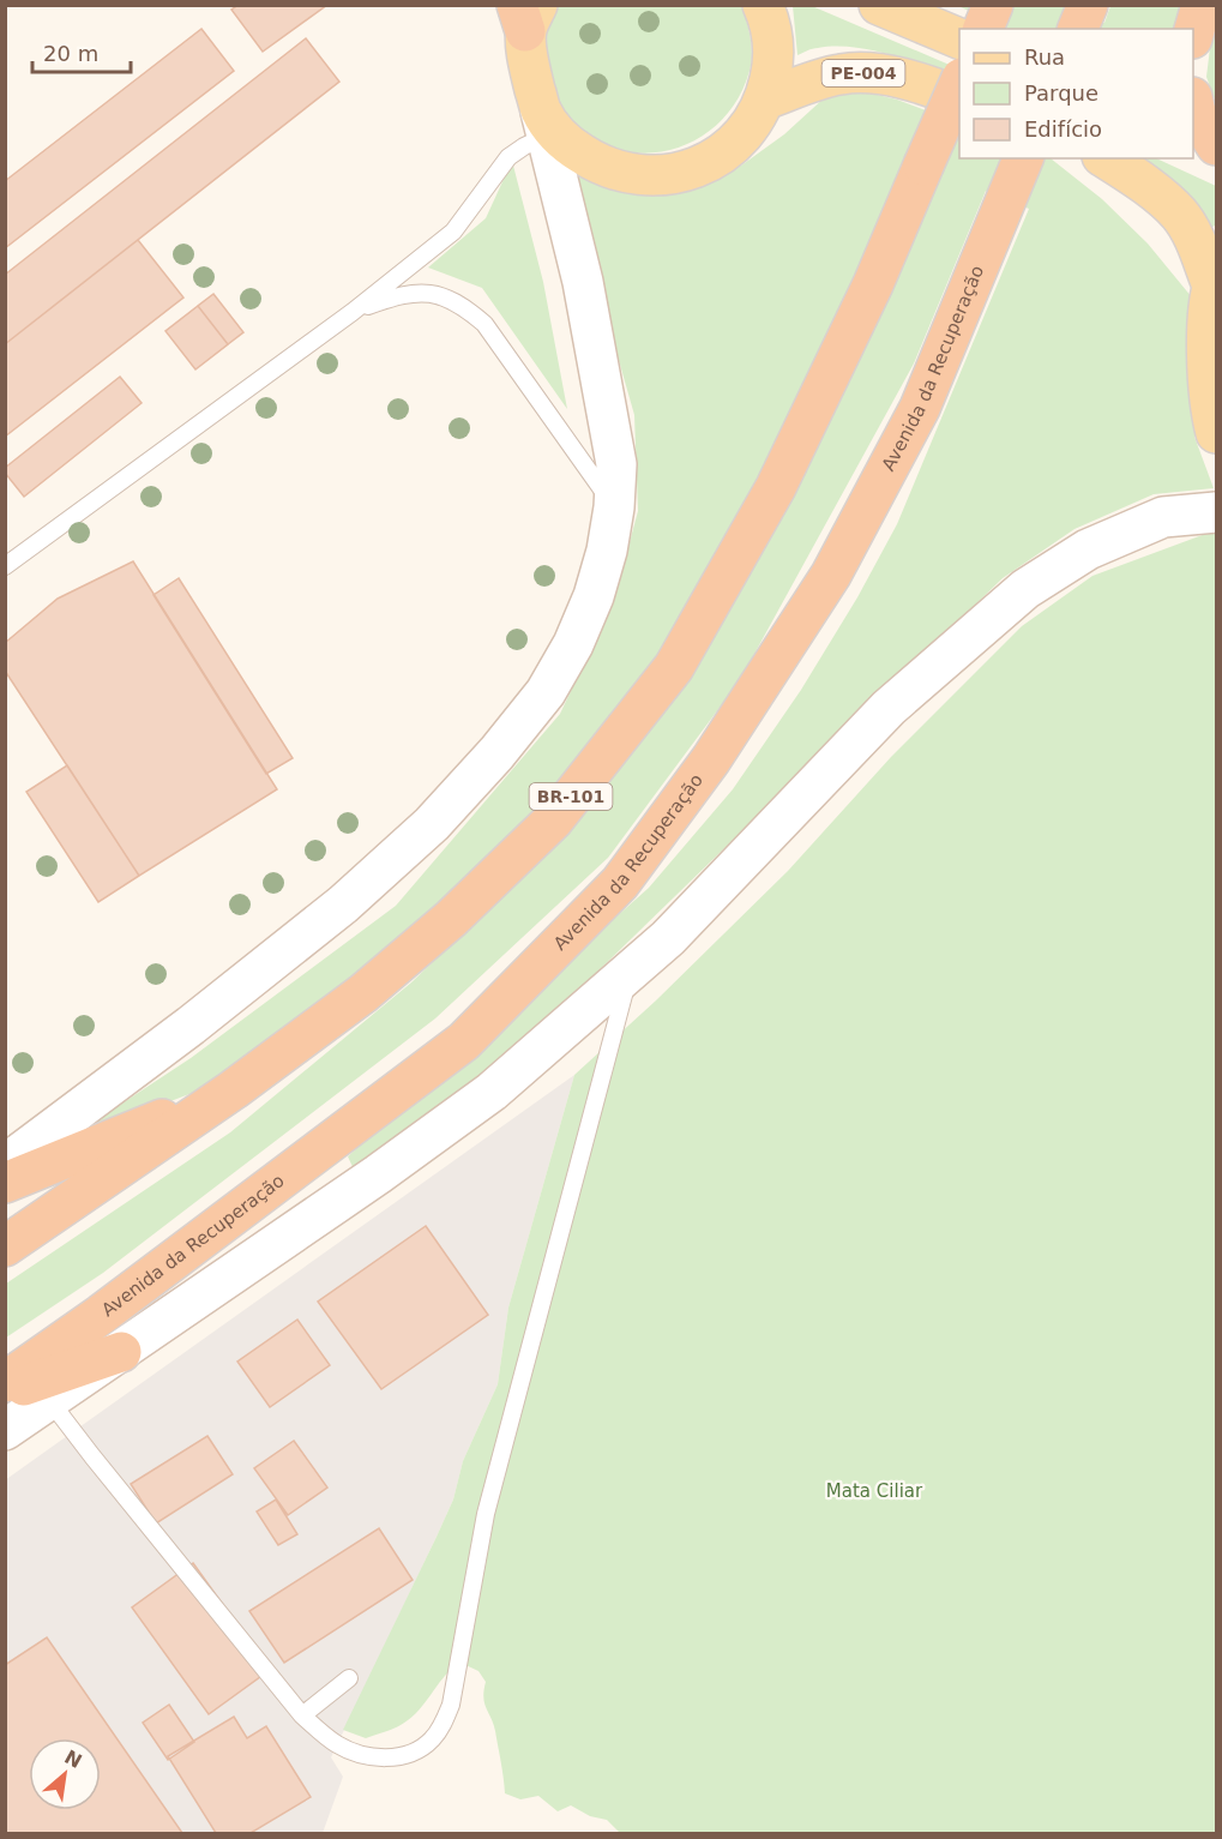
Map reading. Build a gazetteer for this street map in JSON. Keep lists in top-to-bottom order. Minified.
{"streets":{"highway":["Avenida da Recuperação","BR-101"],"main road":["PE-004"]},"parks":["Mata Ciliar"],"legend":["Rua","Parque","Edifício"],"scale_bar":"20 m","north":"top right"}
